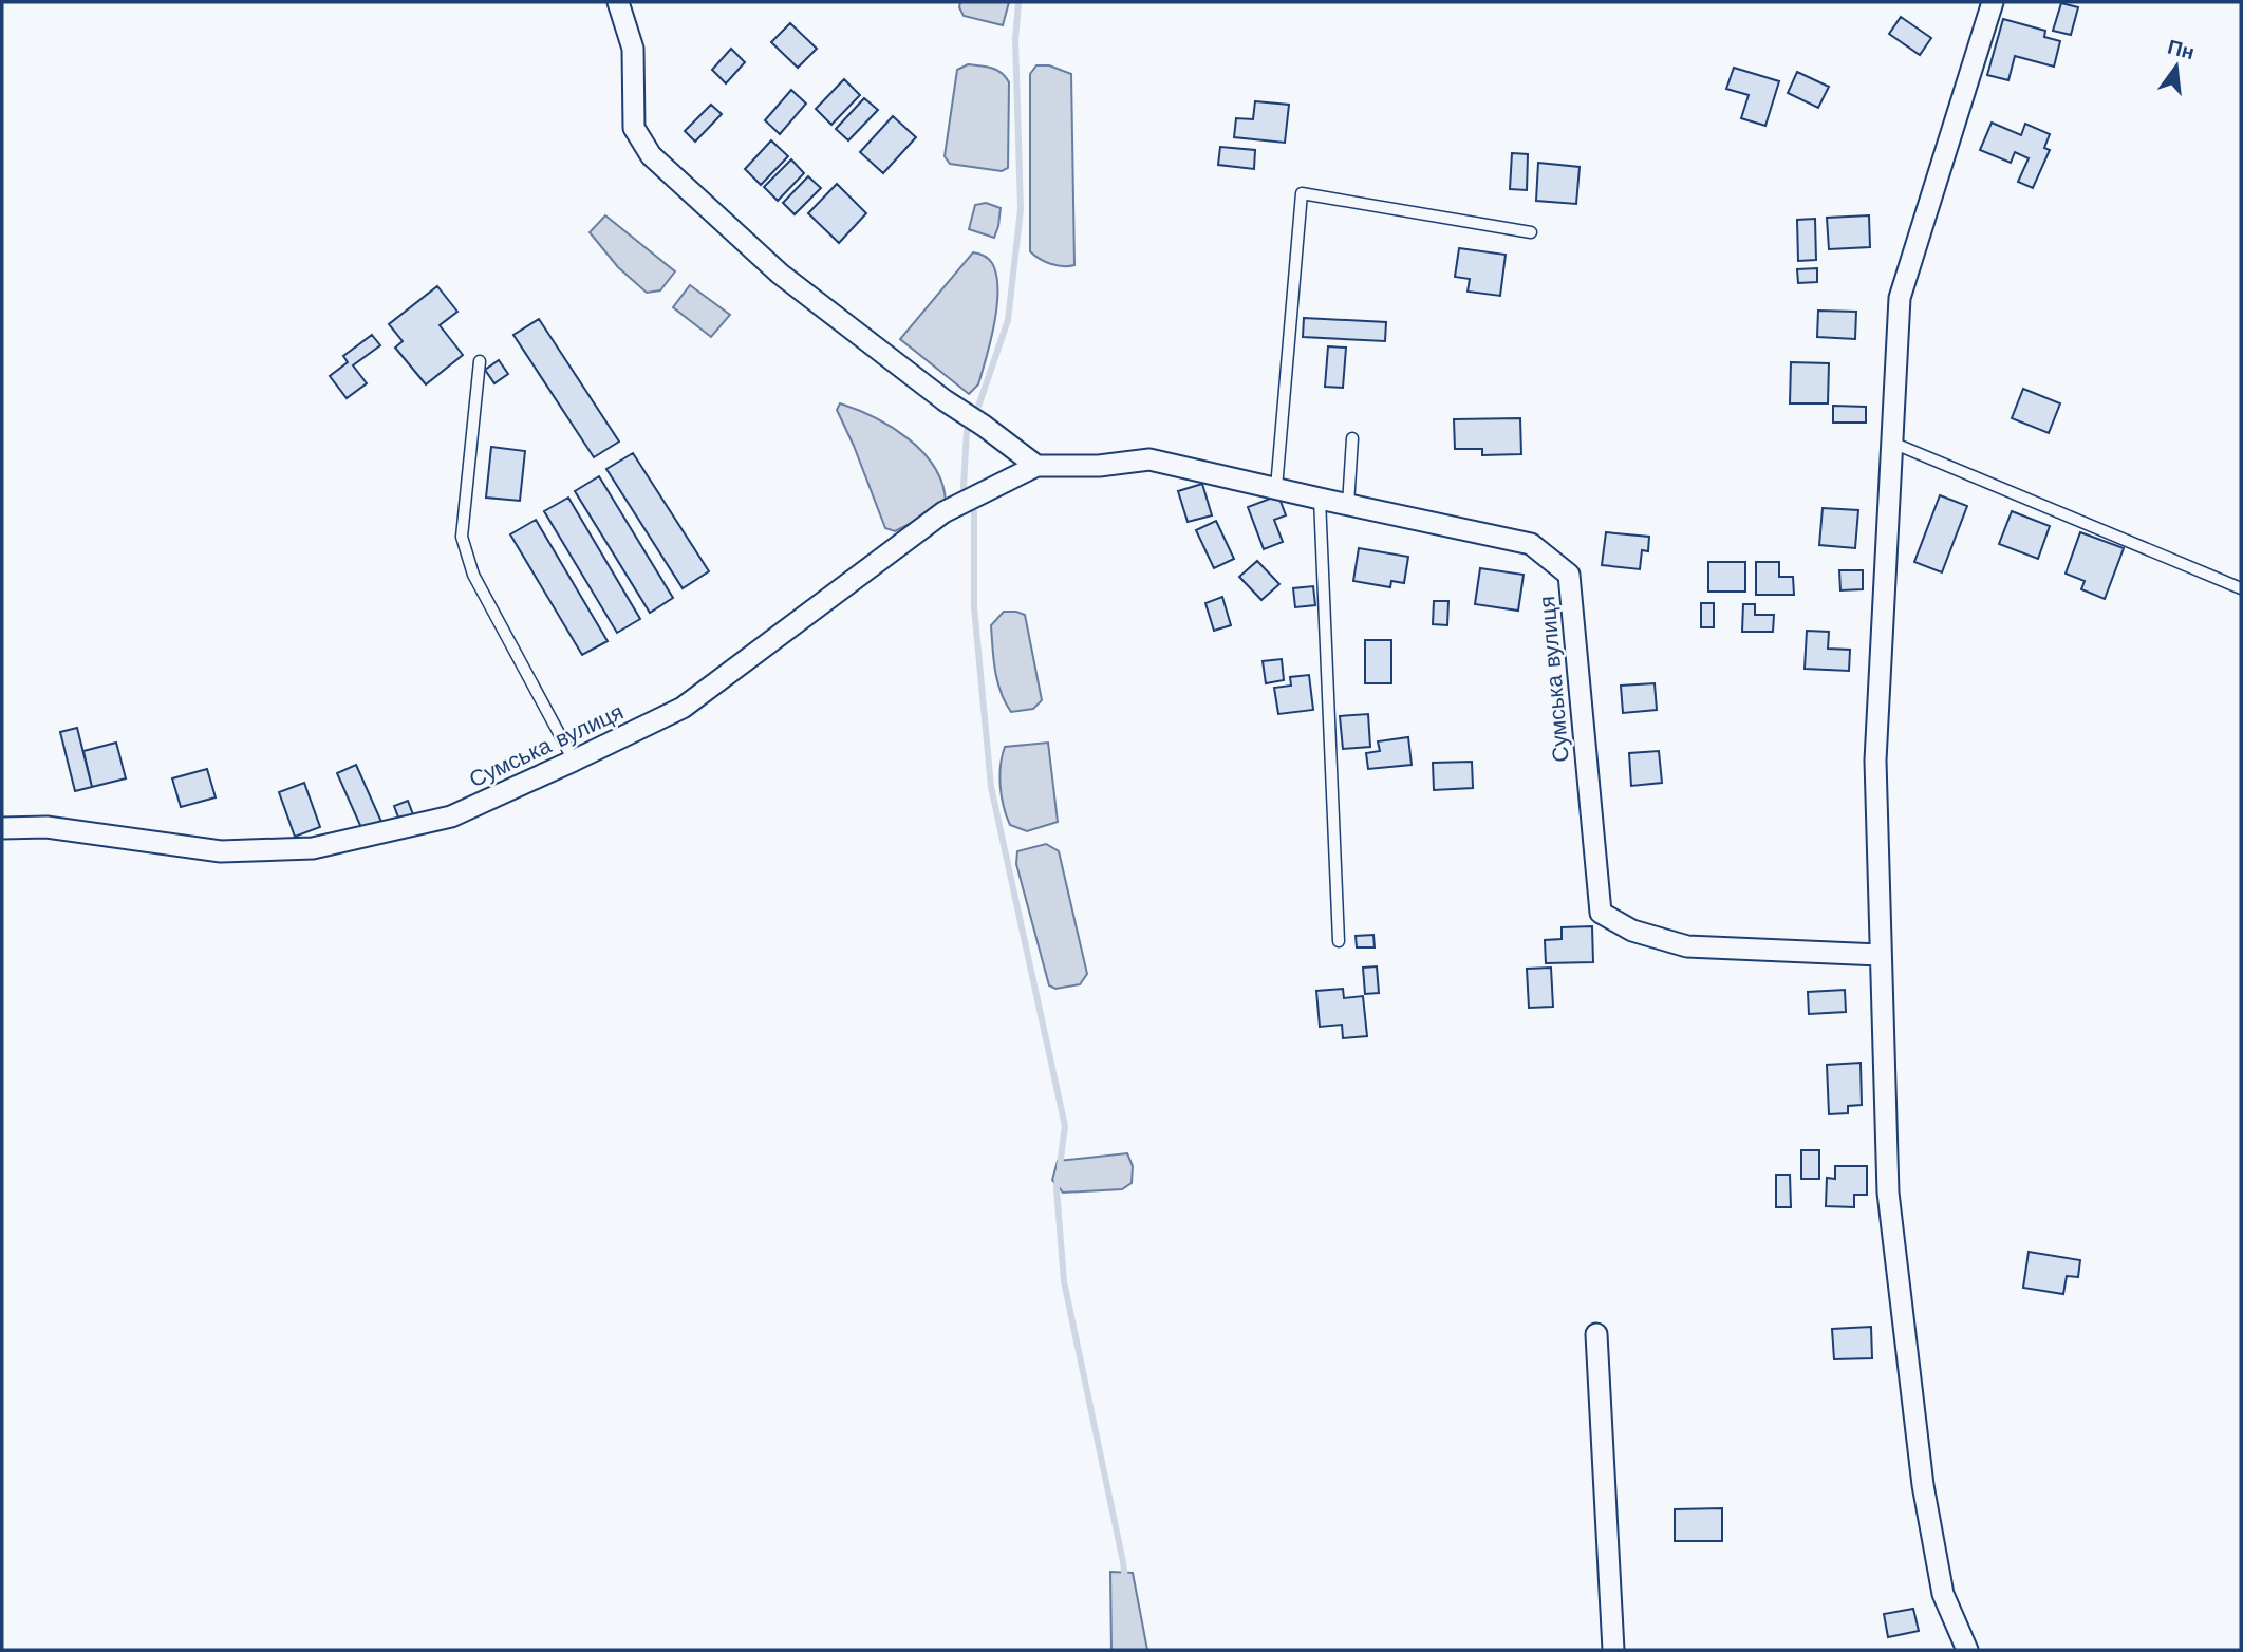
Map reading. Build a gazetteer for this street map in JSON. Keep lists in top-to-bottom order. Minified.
{"streets":{"street":["Сумська вулиця"]},"north":"top"}
